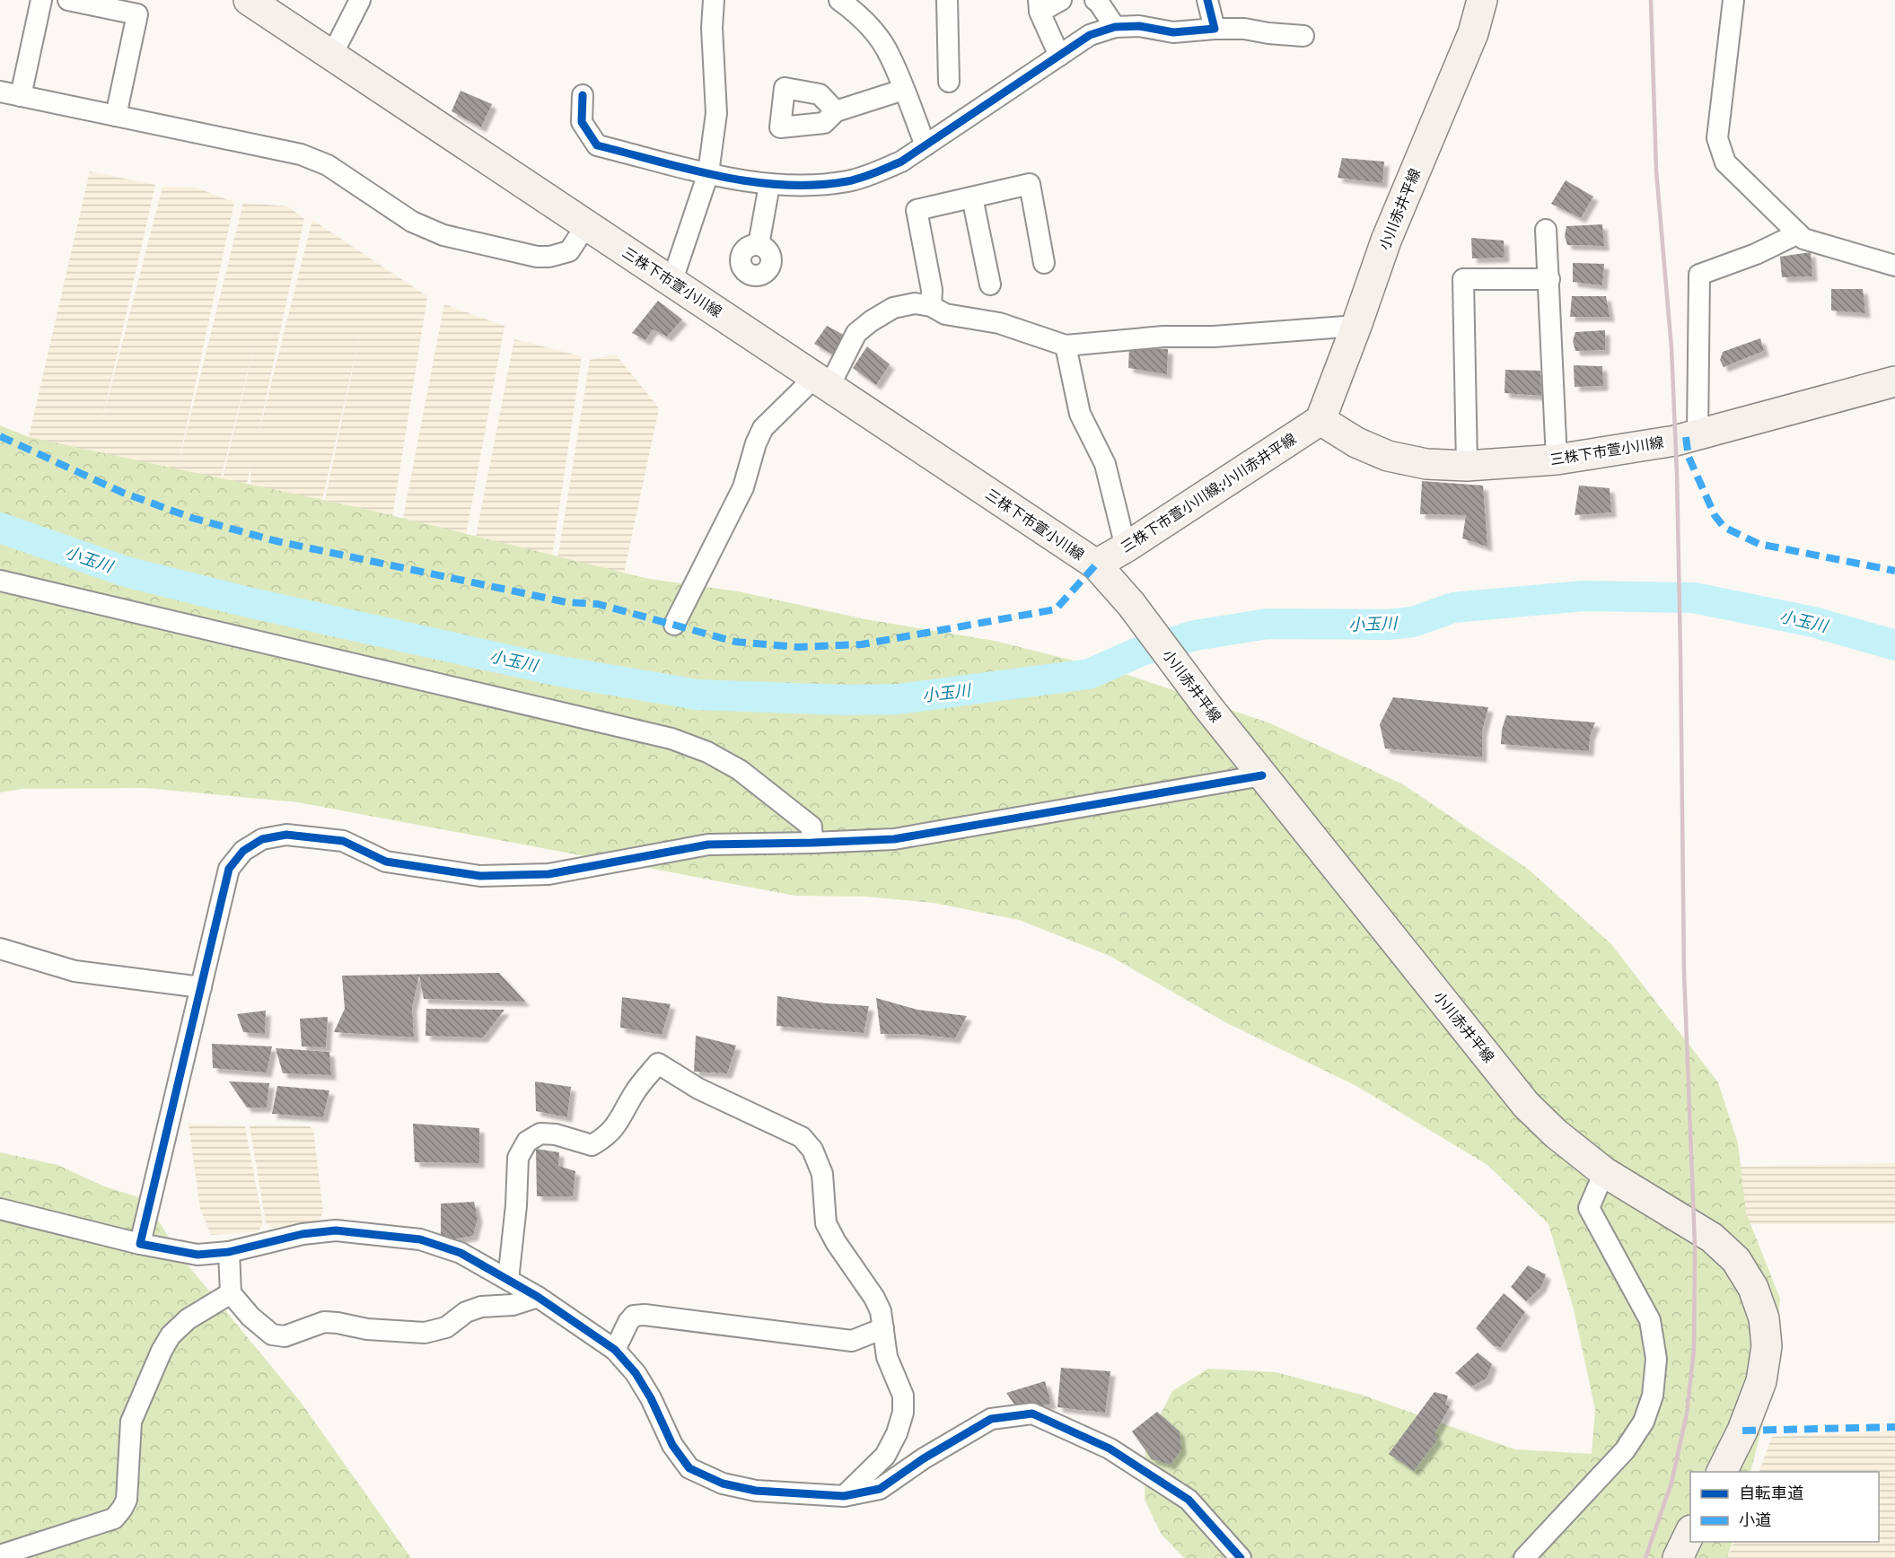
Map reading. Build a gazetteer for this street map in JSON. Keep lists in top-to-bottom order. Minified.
{"streets":{"main road":["小川赤井平線","三株下市萱小川線","三株下市萱小川線;小川赤井平線"]},"crossings":[["小川赤井平線","三株下市萱小川線"],["小川赤井平線","三株下市萱小川線;小川赤井平線"],["三株下市萱小川線","三株下市萱小川線;小川赤井平線"]],"water":["小玉川"],"legend":["自転車道","小道"]}
